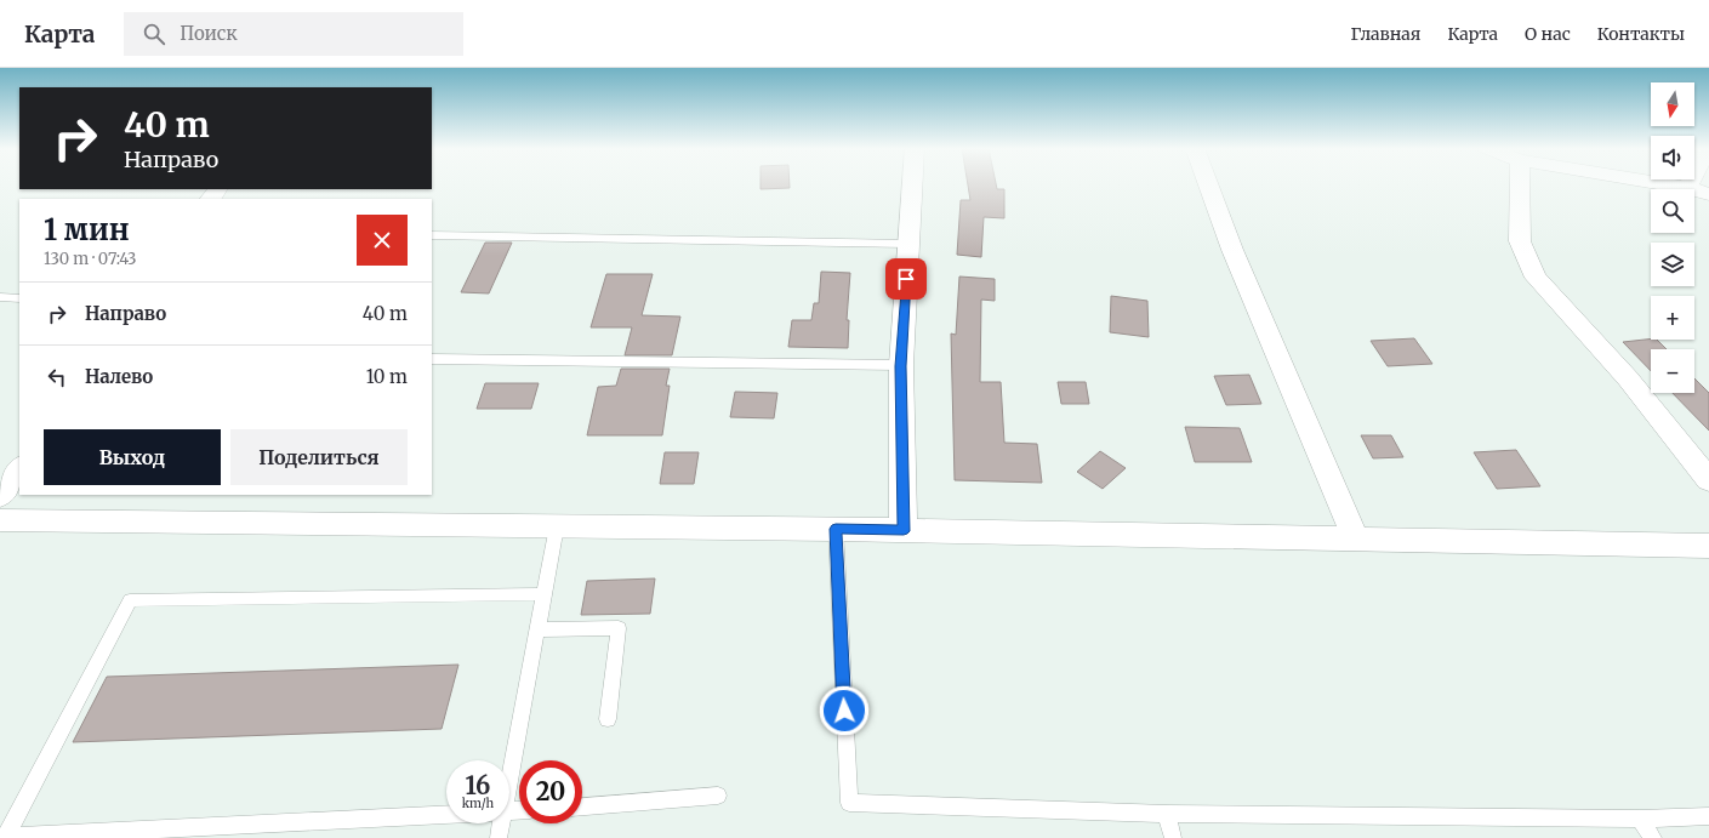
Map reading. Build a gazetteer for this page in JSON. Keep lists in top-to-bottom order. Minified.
{"north":"bottom","page":{"header":"Карта","search":"Поиск","nav":["Главная","Карта","О нас","Контакты"],"map_buttons":["+","−"],"turn":["40 m","Направо"],"heading":["1 мин","130 m · 07:43"],"list":[{"name":"Направо","value":"40 m"},{"name":"Налево","value":"10 m"}],"buttons":["Выход","Поделиться"],"speed":"16 km/h","limit":"20"}}
